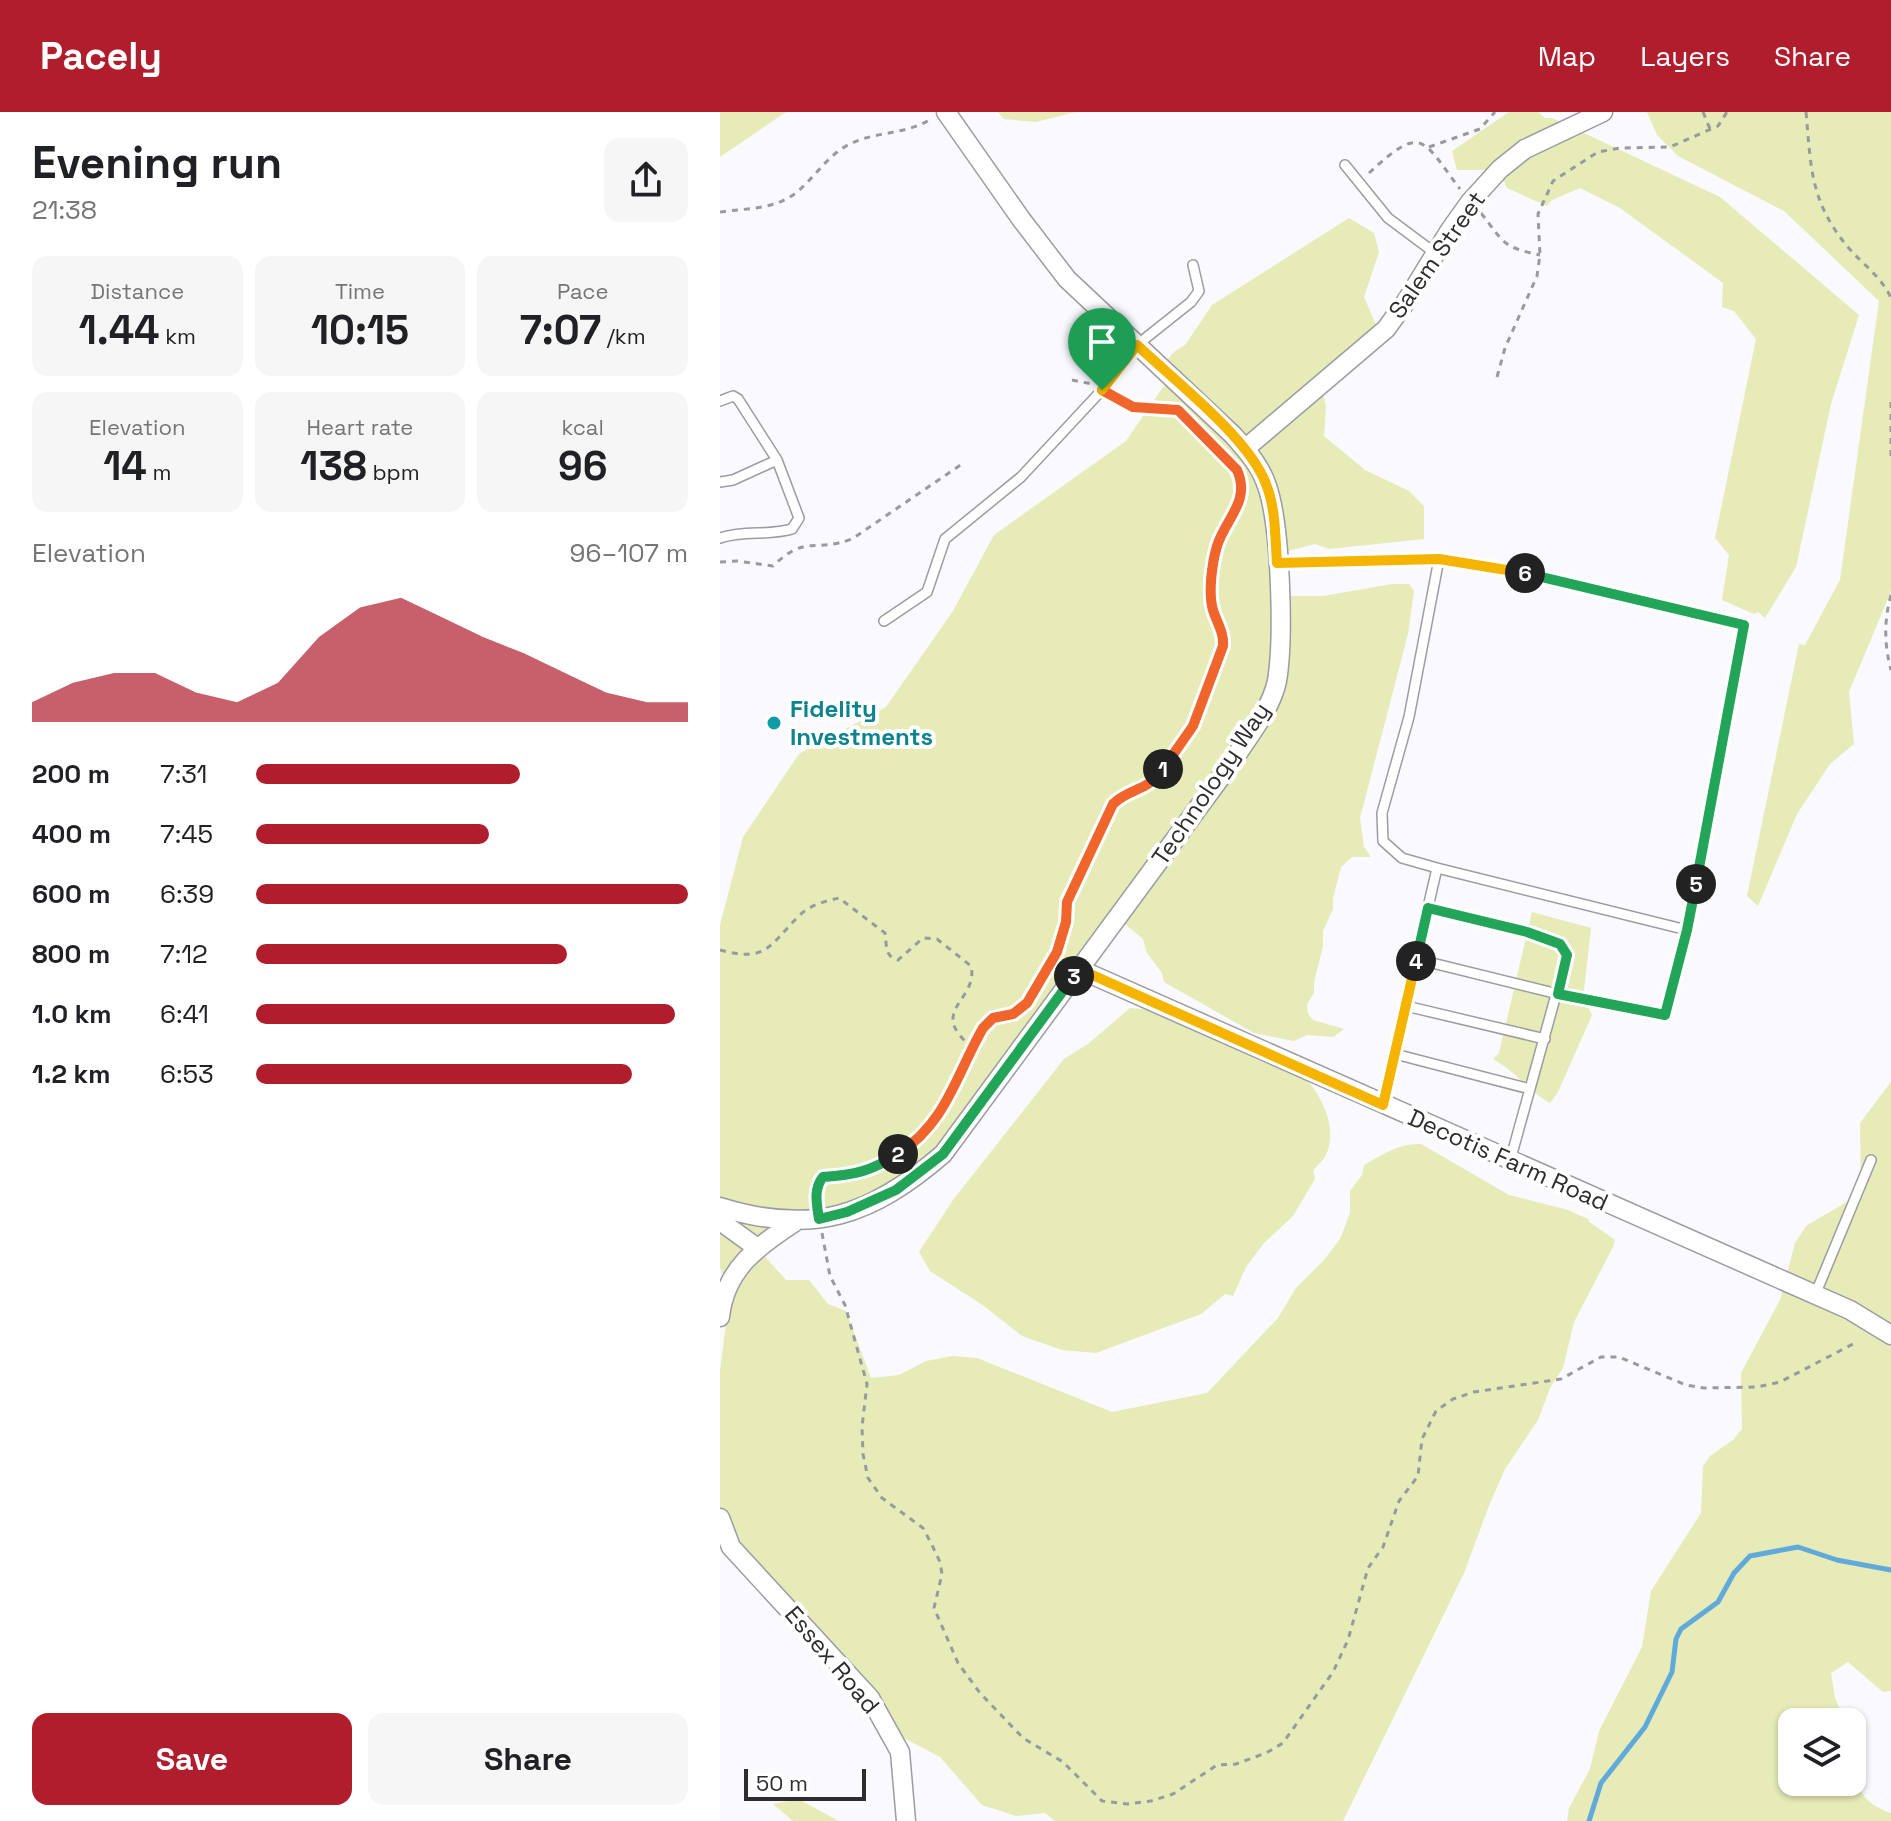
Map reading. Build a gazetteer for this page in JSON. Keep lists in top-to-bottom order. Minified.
{"streets":{"street":["Salem Street","Technology Way","Decotis Farm Road","Essex Road"]},"crossings":[["Salem Street","Technology Way"],["Technology Way","Decotis Farm Road"]],"places":["Fidelity Investments"],"scale_bar":"50 m","page":{"header":"Pacely","nav":["Map","Layers","Share"],"heading":["Evening run","21:38"],"stats":[["Distance","1.44 km"],["Time","10:15"],["Pace","7:07 /km"],["Elevation","14 m"],["Heart rate","138 bpm"],["kcal","96"]],"chart":["Elevation","96–107 m"],"pins":["6","1","5","4","3","2"],"list":[{"name":"200 m","note":"7:31"},{"name":"400 m","note":"7:45"},{"name":"600 m","note":"6:39"},{"name":"800 m","note":"7:12"},{"name":"1.0 km","note":"6:41"},{"name":"1.2 km","note":"6:53"}],"buttons":["Save","Share"],"scale":"50 m"}}
